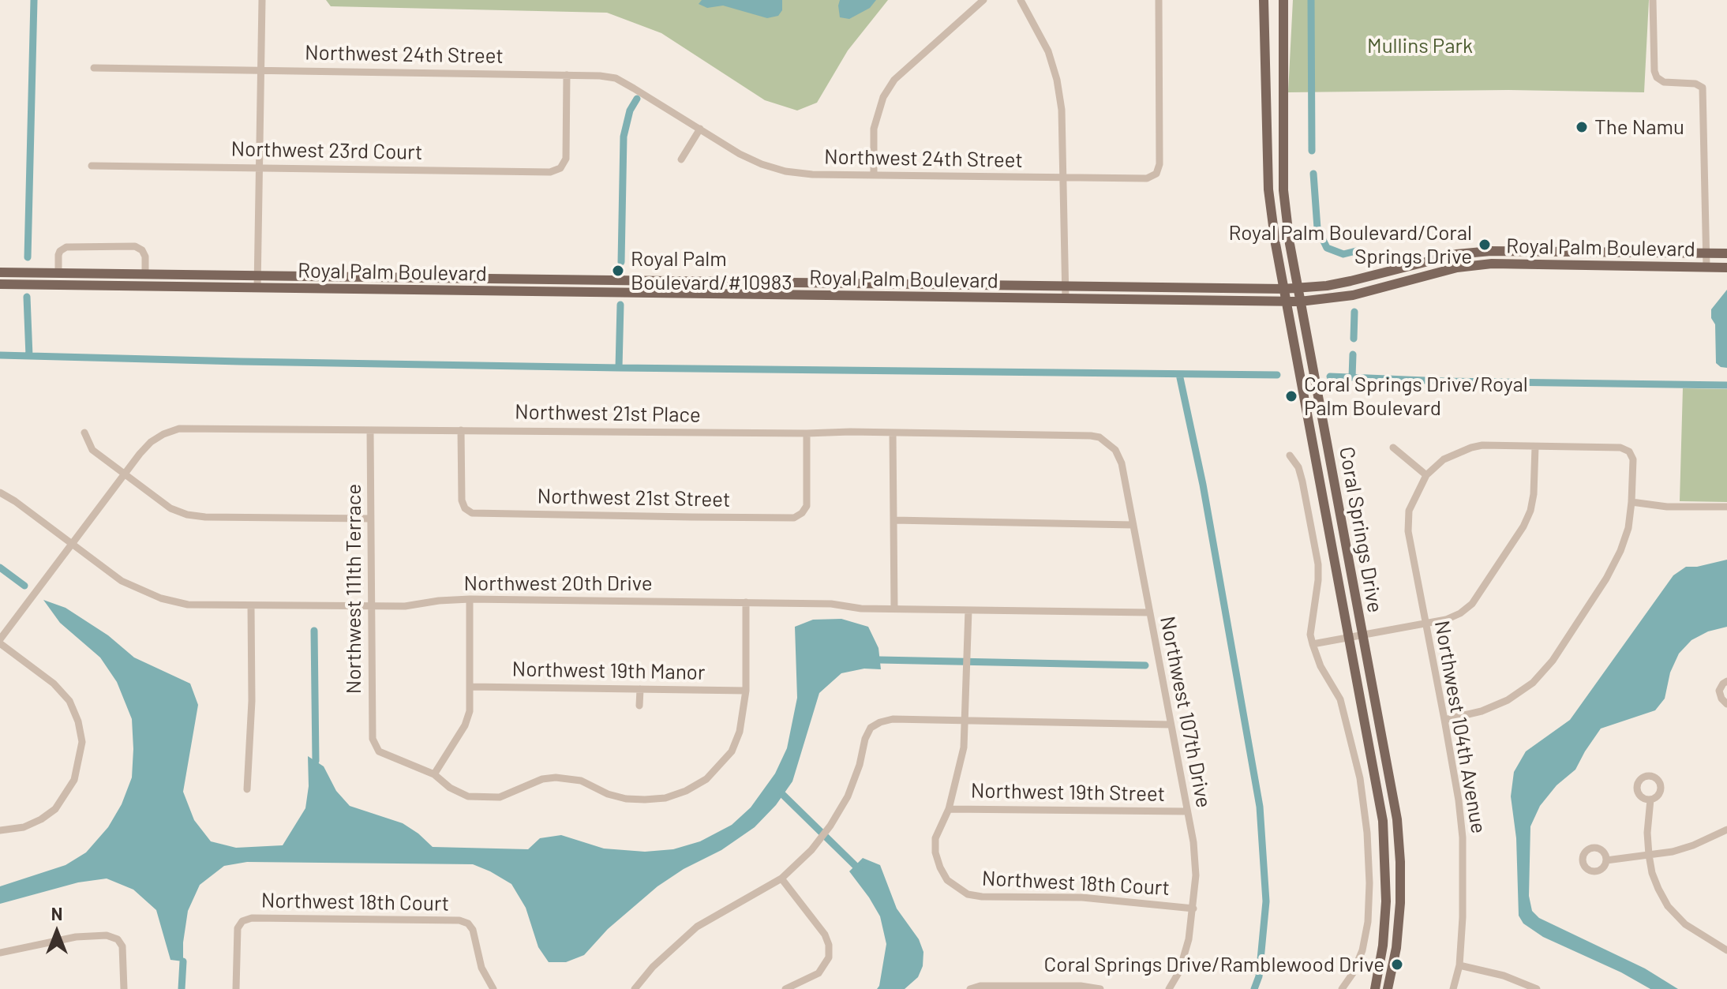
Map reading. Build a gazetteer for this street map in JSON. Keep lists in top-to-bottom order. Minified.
{"streets":{"main road":["Royal Palm Boulevard","Coral Springs Drive"],"street":["Northwest 24th Street","Northwest 23rd Court","Northwest 21st Place","Northwest 21st Street","Northwest 20th Drive","Northwest 111th Terrace","Northwest 19th Manor","Northwest 107th Drive","Northwest 104th Avenue","Northwest 19th Street","Northwest 18th Court"]},"crossings":[["Northwest 24th Street","Northwest 23rd Court"],["Royal Palm Boulevard","Coral Springs Drive"],["Northwest 21st Place","Northwest 21st Street"],["Northwest 21st Place","Northwest 20th Drive"],["Northwest 21st Place","Northwest 111th Terrace"],["Northwest 21st Place","Northwest 107th Drive"],["Northwest 20th Drive","Northwest 111th Terrace"],["Northwest 20th Drive","Northwest 107th Drive"],["Northwest 107th Drive","Northwest 19th Street"],["Northwest 107th Drive","Northwest 18th Court"],["Northwest 19th Street","Northwest 18th Court"]],"parks":["Mullins Park"],"places":["The Namu","Royal Palm Boulevard/Coral Springs Drive","Royal Palm Boulevard/#10983","Coral Springs Drive/Royal Palm Boulevard","Coral Springs Drive/Ramblewood Drive"],"north":"top"}
